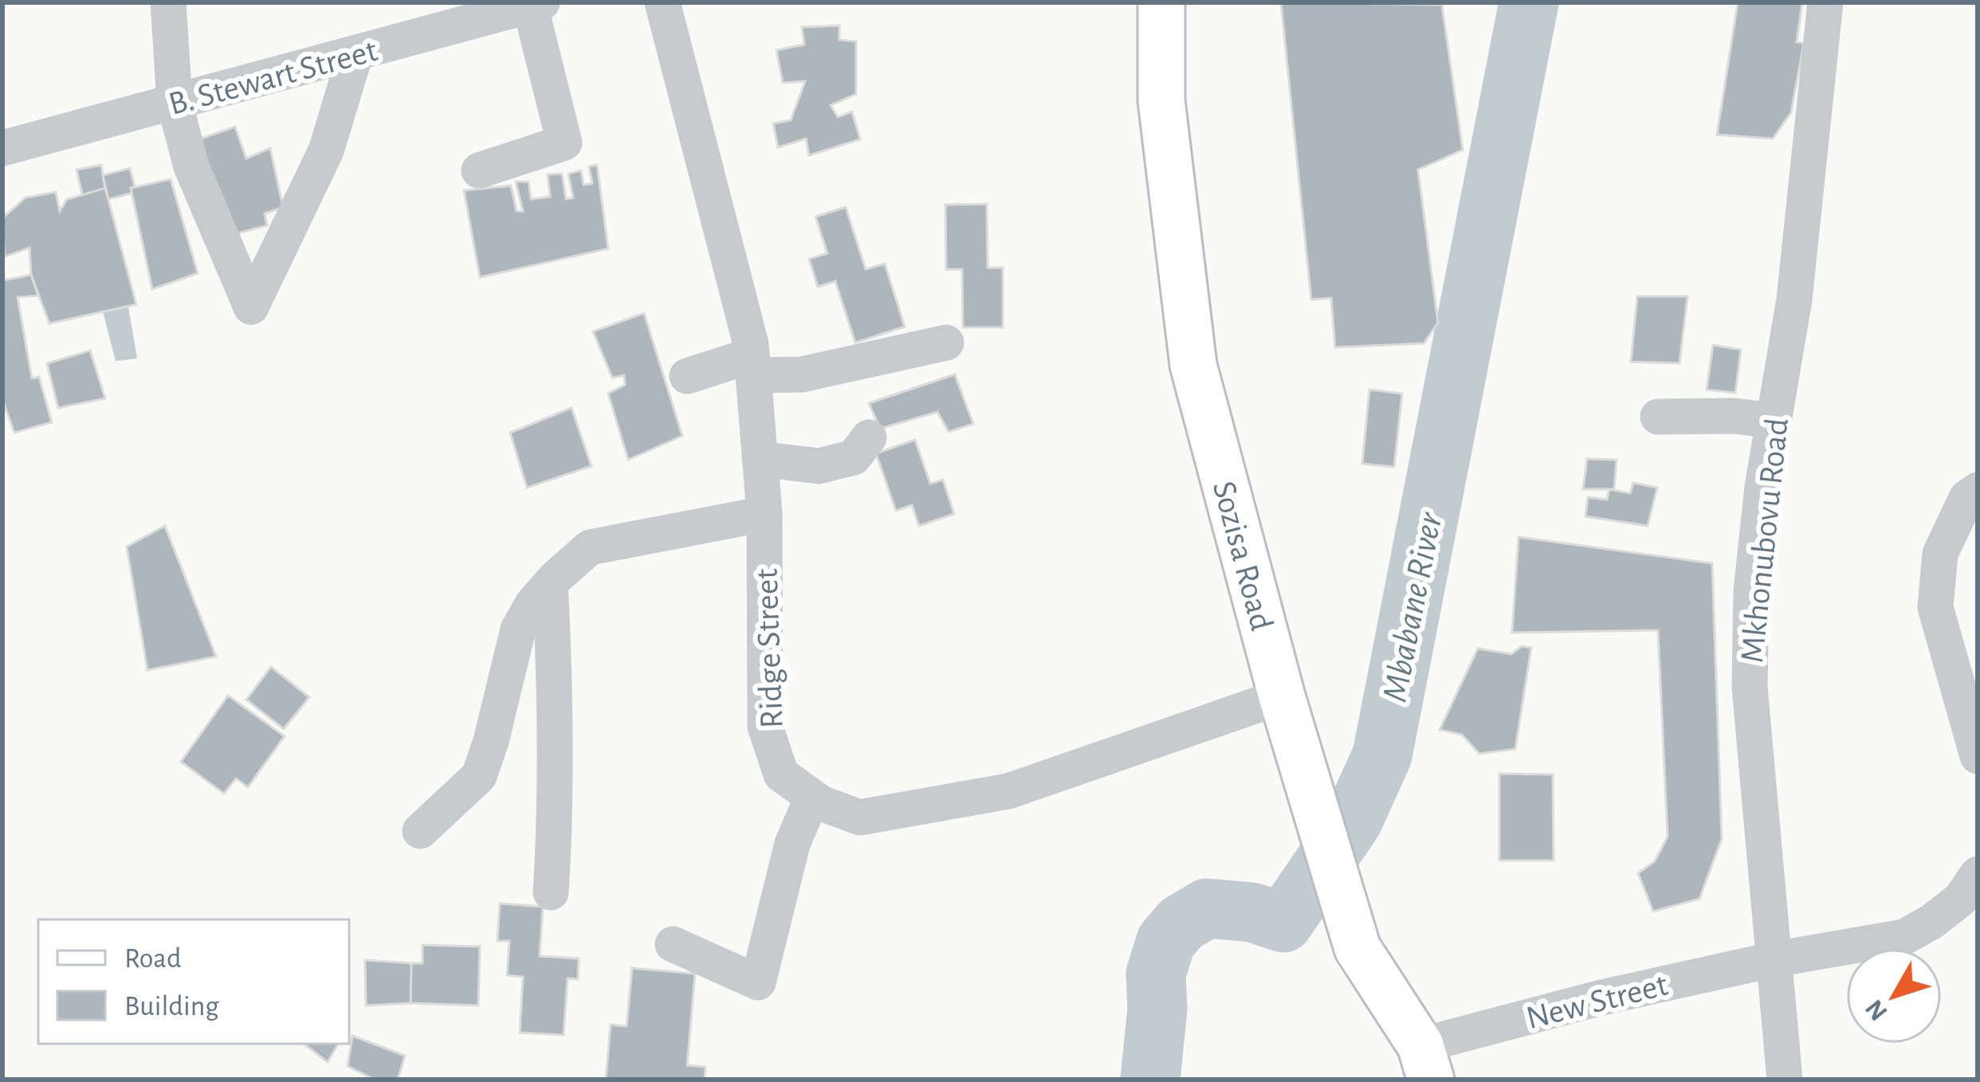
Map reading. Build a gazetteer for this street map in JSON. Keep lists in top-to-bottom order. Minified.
{"streets":{"main road":["Sozisa Road"],"street":["B. Stewart Street","Mkhonubovu Road","Ridge Street","New Street"]},"crossings":[["Mkhonubovu Road","New Street"],["Sozisa Road","Ridge Street"],["Sozisa Road","New Street"]],"water":["Mbabane River"],"legend":["Road","Building"],"north":"bottom left"}
